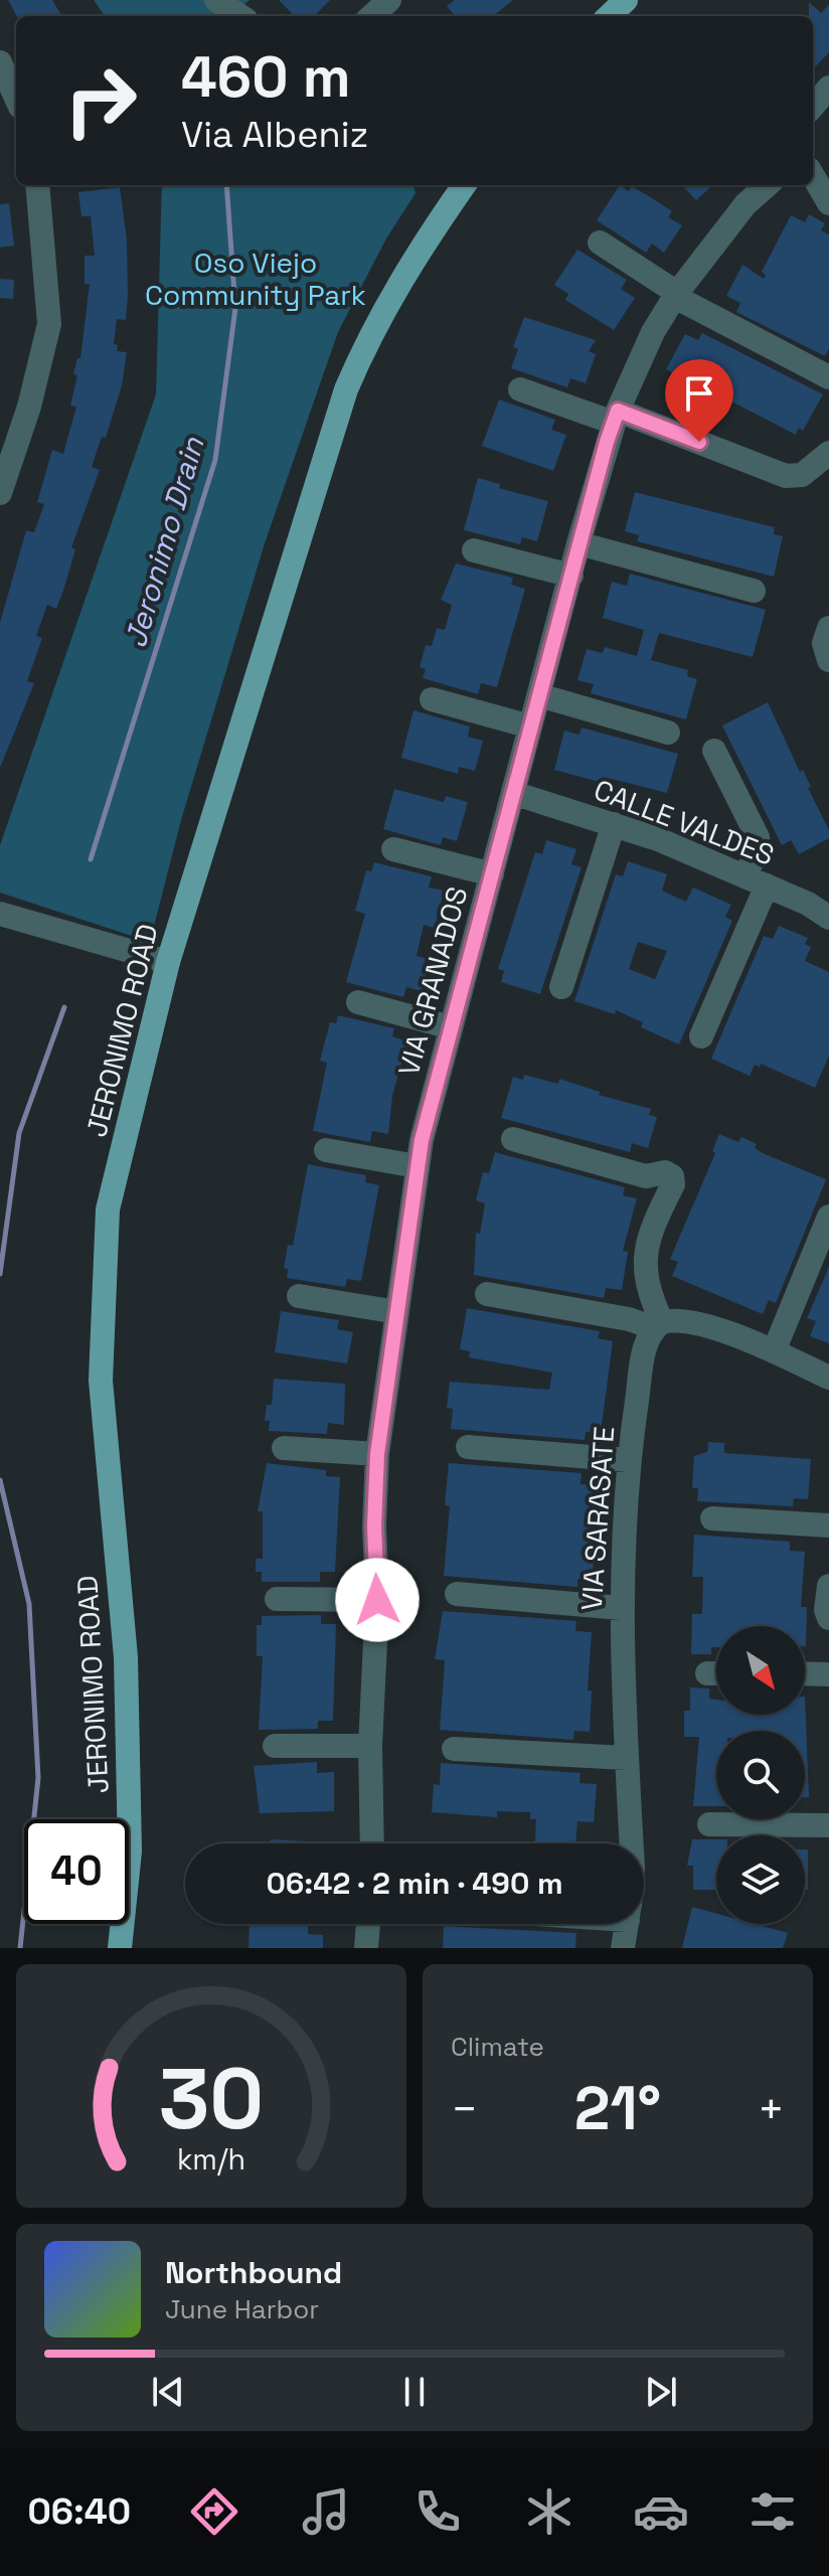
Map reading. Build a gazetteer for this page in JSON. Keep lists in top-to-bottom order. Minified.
{"streets":{"main road":["JERONIMO ROAD"],"street":["CALLE VALDES","VIA GRANADOS","VIA SARASATE"]},"crossings":[["CALLE VALDES","VIA GRANADOS"]],"water":["Jeronimo Drain"],"parks":["Oso Viejo Community Park"],"north":"bottom right","page":{"turn":["460 m","Via Albeniz"],"limit":"40","trip":"06:42 · 2 min · 490 m","tile":"Climate","heat":["−","21°","+"],"song":["Northbound","June Harbor"],"tabs":"06:40","gauge":["30","km/h"]}}
